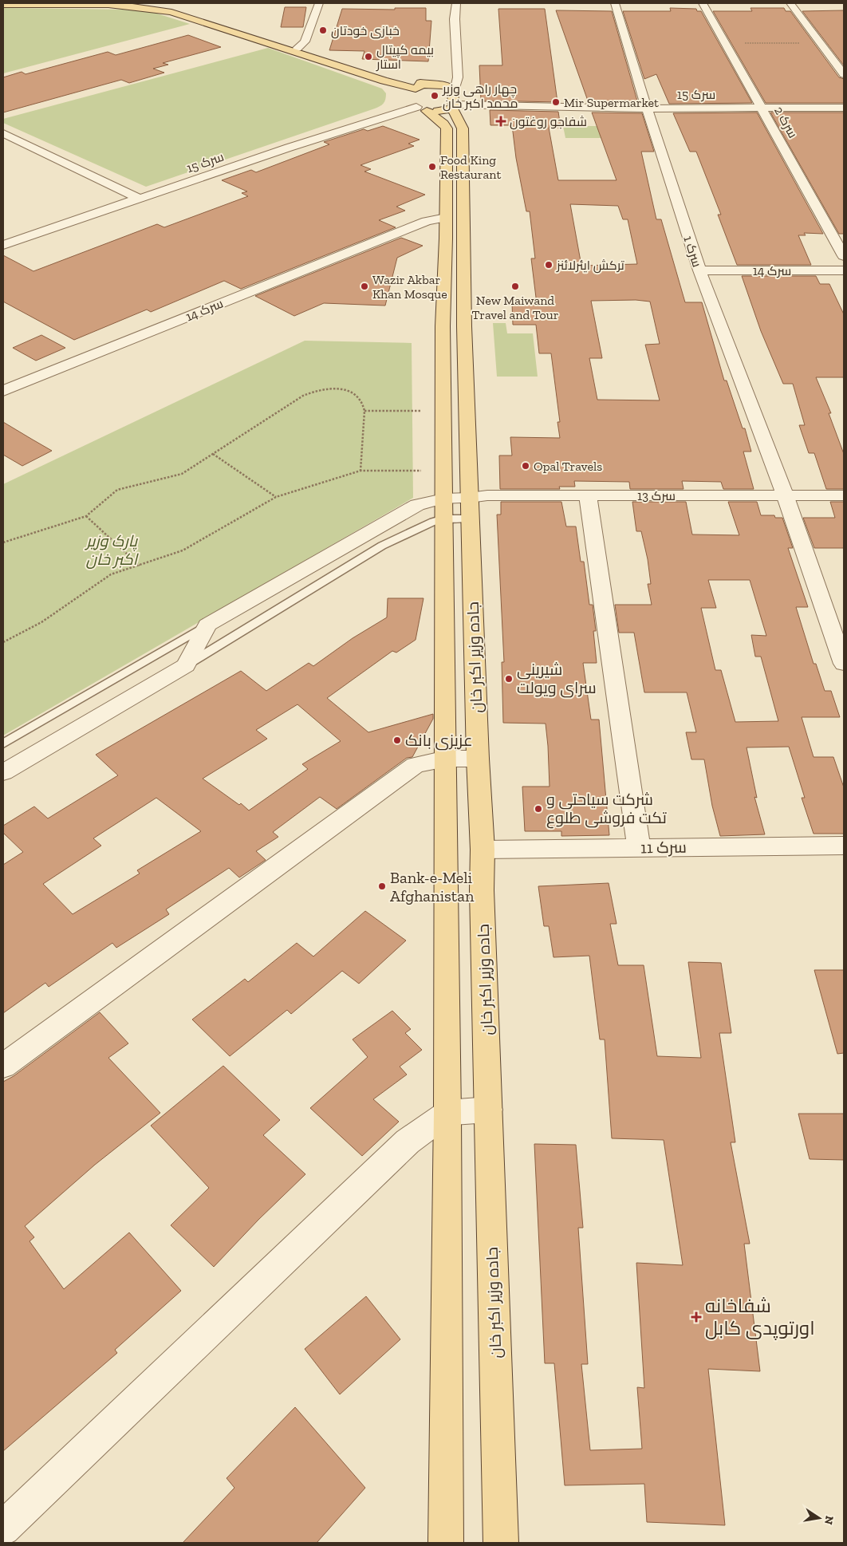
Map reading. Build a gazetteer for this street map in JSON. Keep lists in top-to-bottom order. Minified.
{"streets":{"main road":["جاده وزیر اکبر خان"],"street":["سرک 15","سرک 2","سرک 1","سرک 14","سرک 13","سرک 11"]},"crossings":[["سرک 15","سرک 2"],["سرک 15","سرک 1"],["سرک 15","جاده وزیر اکبر خان"],["سرک 1","سرک 14"],["سرک 1","سرک 13"],["سرک 13","جاده وزیر اکبر خان"],["جاده وزیر اکبر خان","سرک 11"]],"parks":["پارک وزیر اکبر خان"],"places":{"other":["خبازی خودتان","بیمه کپیتال استار","چهار راهی وزیر محمد اکبر خان","Mir Supermarket","Food King Restaurant","ترکش ایئرلائنز","Wazir Akbar Khan Mosque","New Maiwand Travel and Tour","Opal Travels","شیرینی سرای ویولت","عزیزی بانک","شرکت سیاحتی و تکت فروشی طلوع","Bank-e-Meli Afghanistan"],"health":["شفاجو روغتون","شفاخانه اورتوپدی کابل"]},"north":"right"}
